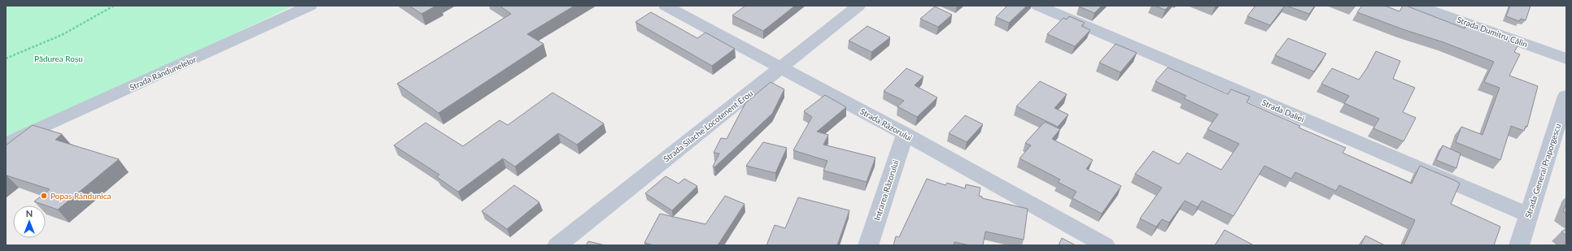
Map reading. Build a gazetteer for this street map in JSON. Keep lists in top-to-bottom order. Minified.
{"streets":{"street":["Strada Dumitru Călin","Strada Rândunelelor","Strada Daliei","Strada Răzorului","Strada Silache Locotenent Erou","Strada General Praporgescu","Intrarea Răzorului"]},"crossings":[["Strada Daliei","Strada General Praporgescu"],["Strada Răzorului","Strada Silache Locotenent Erou"],["Strada Răzorului","Intrarea Răzorului"]],"parks":["Pădurea Roșu"],"places":["Popas Rândunica"],"north":"top"}
